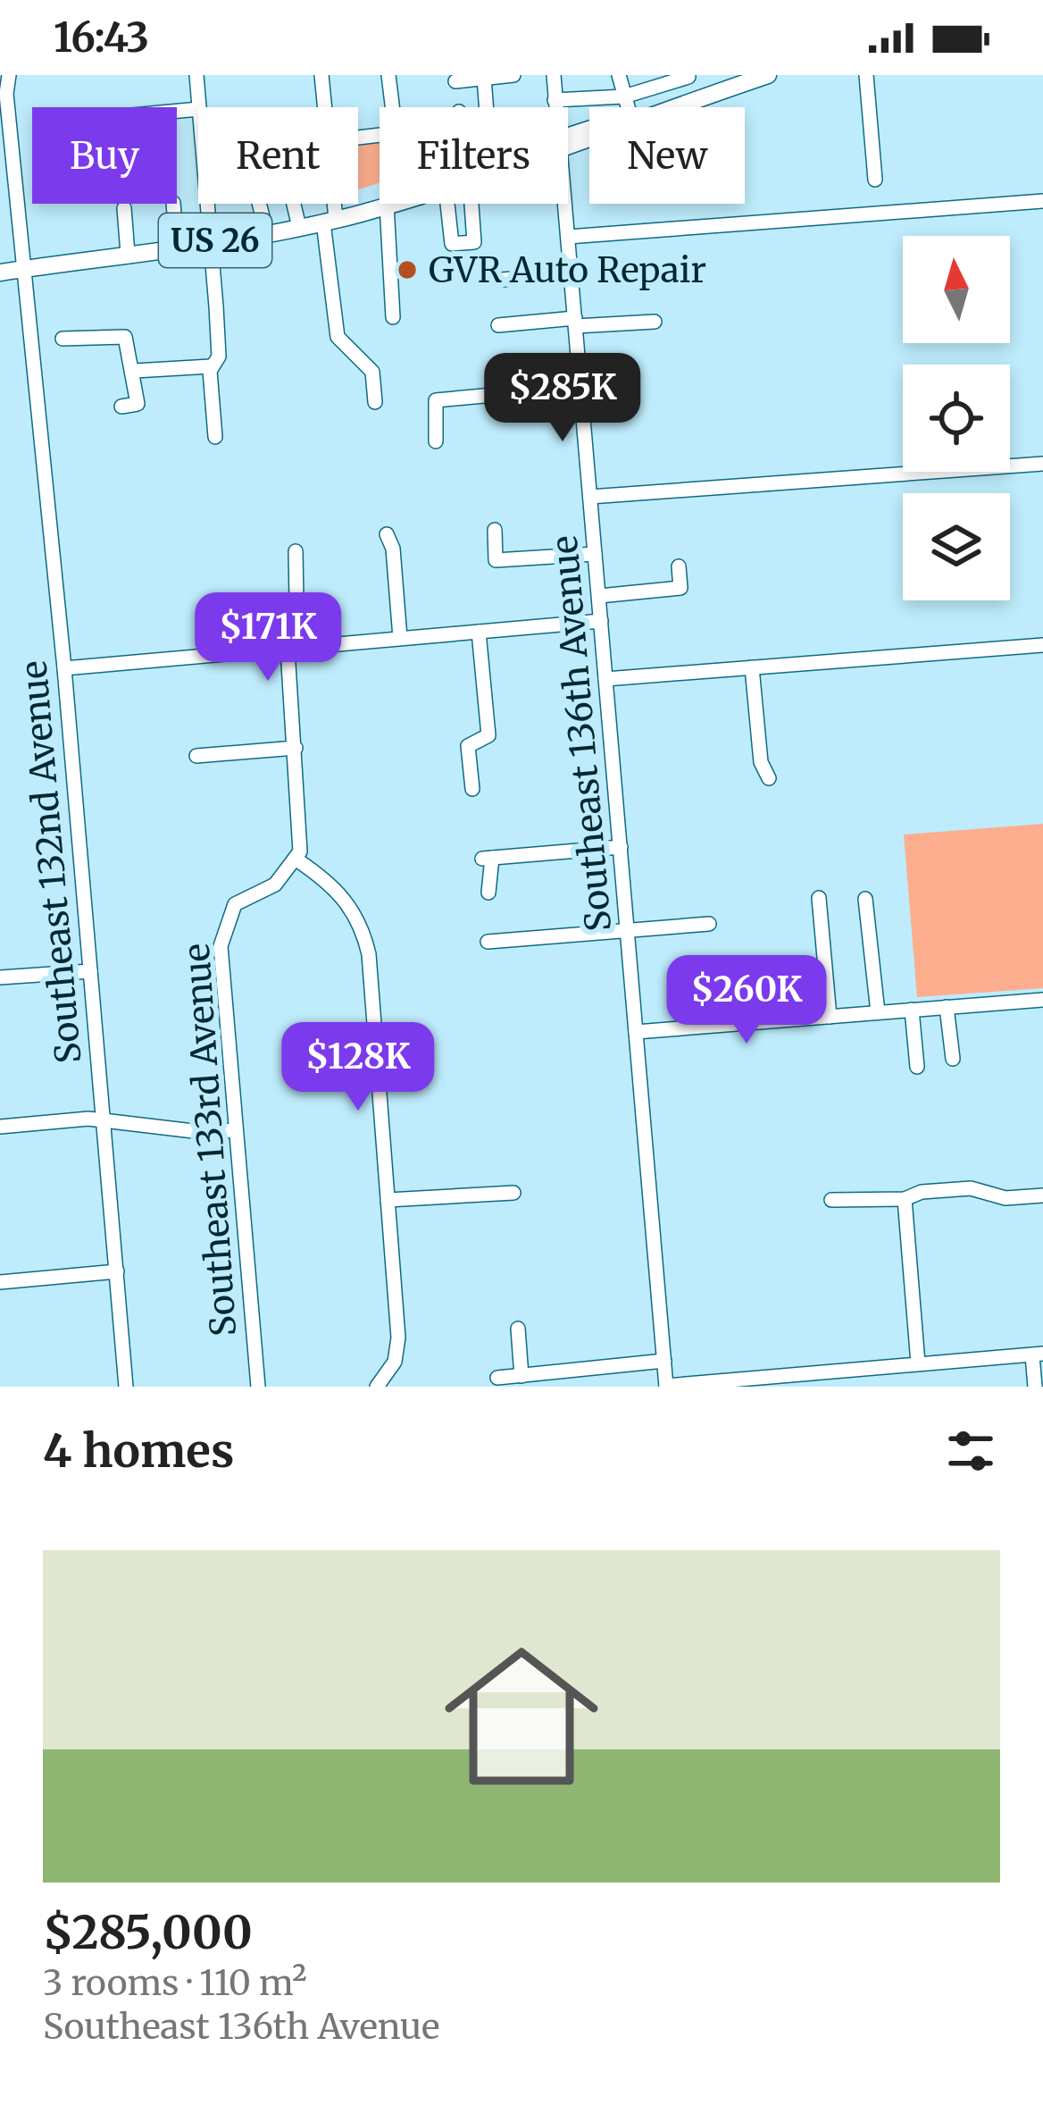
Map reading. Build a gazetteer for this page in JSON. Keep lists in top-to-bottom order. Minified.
{"streets":{"main road":["US 26"],"street":["Southeast 136th Avenue","Southeast 132nd Avenue","Southeast 133rd Avenue"]},"crossings":[["US 26","Southeast 132nd Avenue"]],"places":["GVR Auto Repair"],"north":"top","page":{"status":"16:43","chip":["Buy","Rent","Filters","New"],"price":["$285K","$171K","$260K","$128K"],"heading":"4 homes","list":[{"name":"$285,000","note":"3 rooms · 110 m² · Southeast 136th Avenue"}]}}
